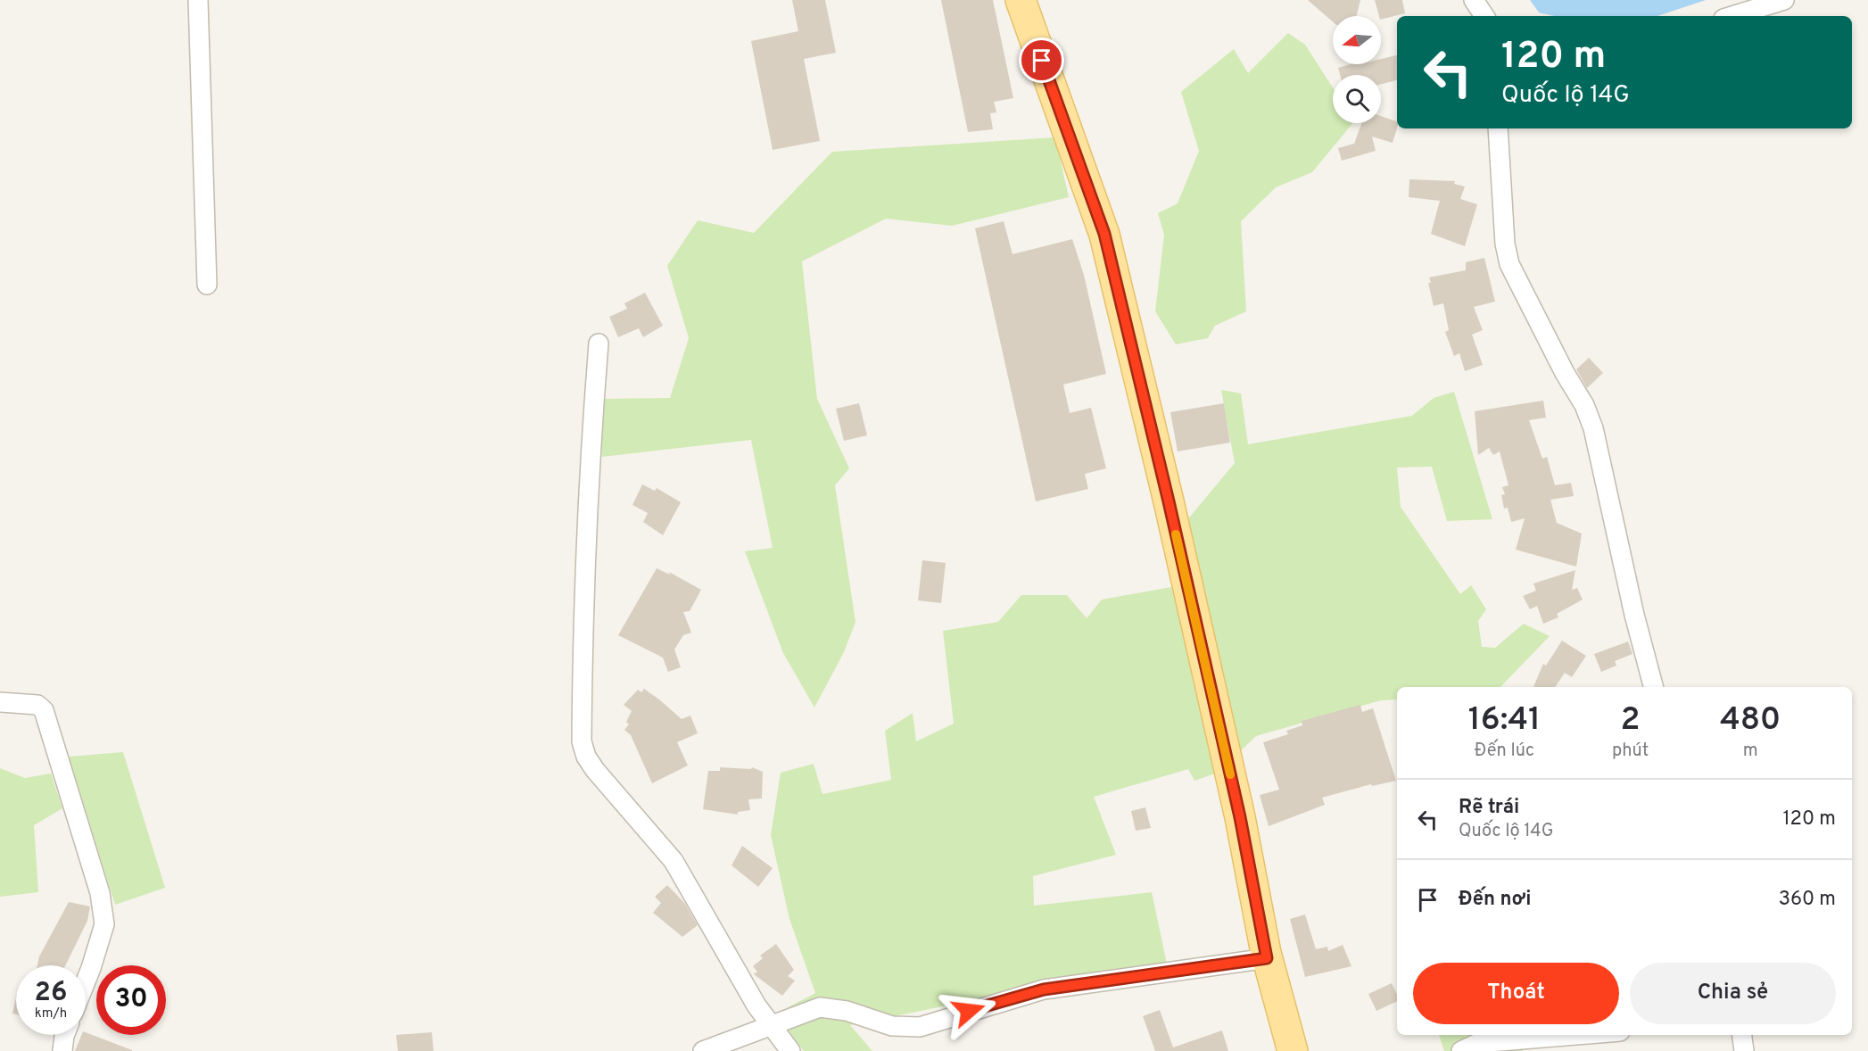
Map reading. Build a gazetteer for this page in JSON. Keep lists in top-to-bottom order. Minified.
{"north":"left","page":{"turn":["120 m","Quốc lộ 14G"],"eta":["16:41","Đến lúc","2","phút","480","m"],"list":[{"name":"Rẽ trái","note":"Quốc lộ 14G","value":"120 m"},{"name":"Đến nơi","value":"360 m"}],"buttons":["Thoát","Chia sẻ"],"speed":"26 km/h","limit":"30"}}
